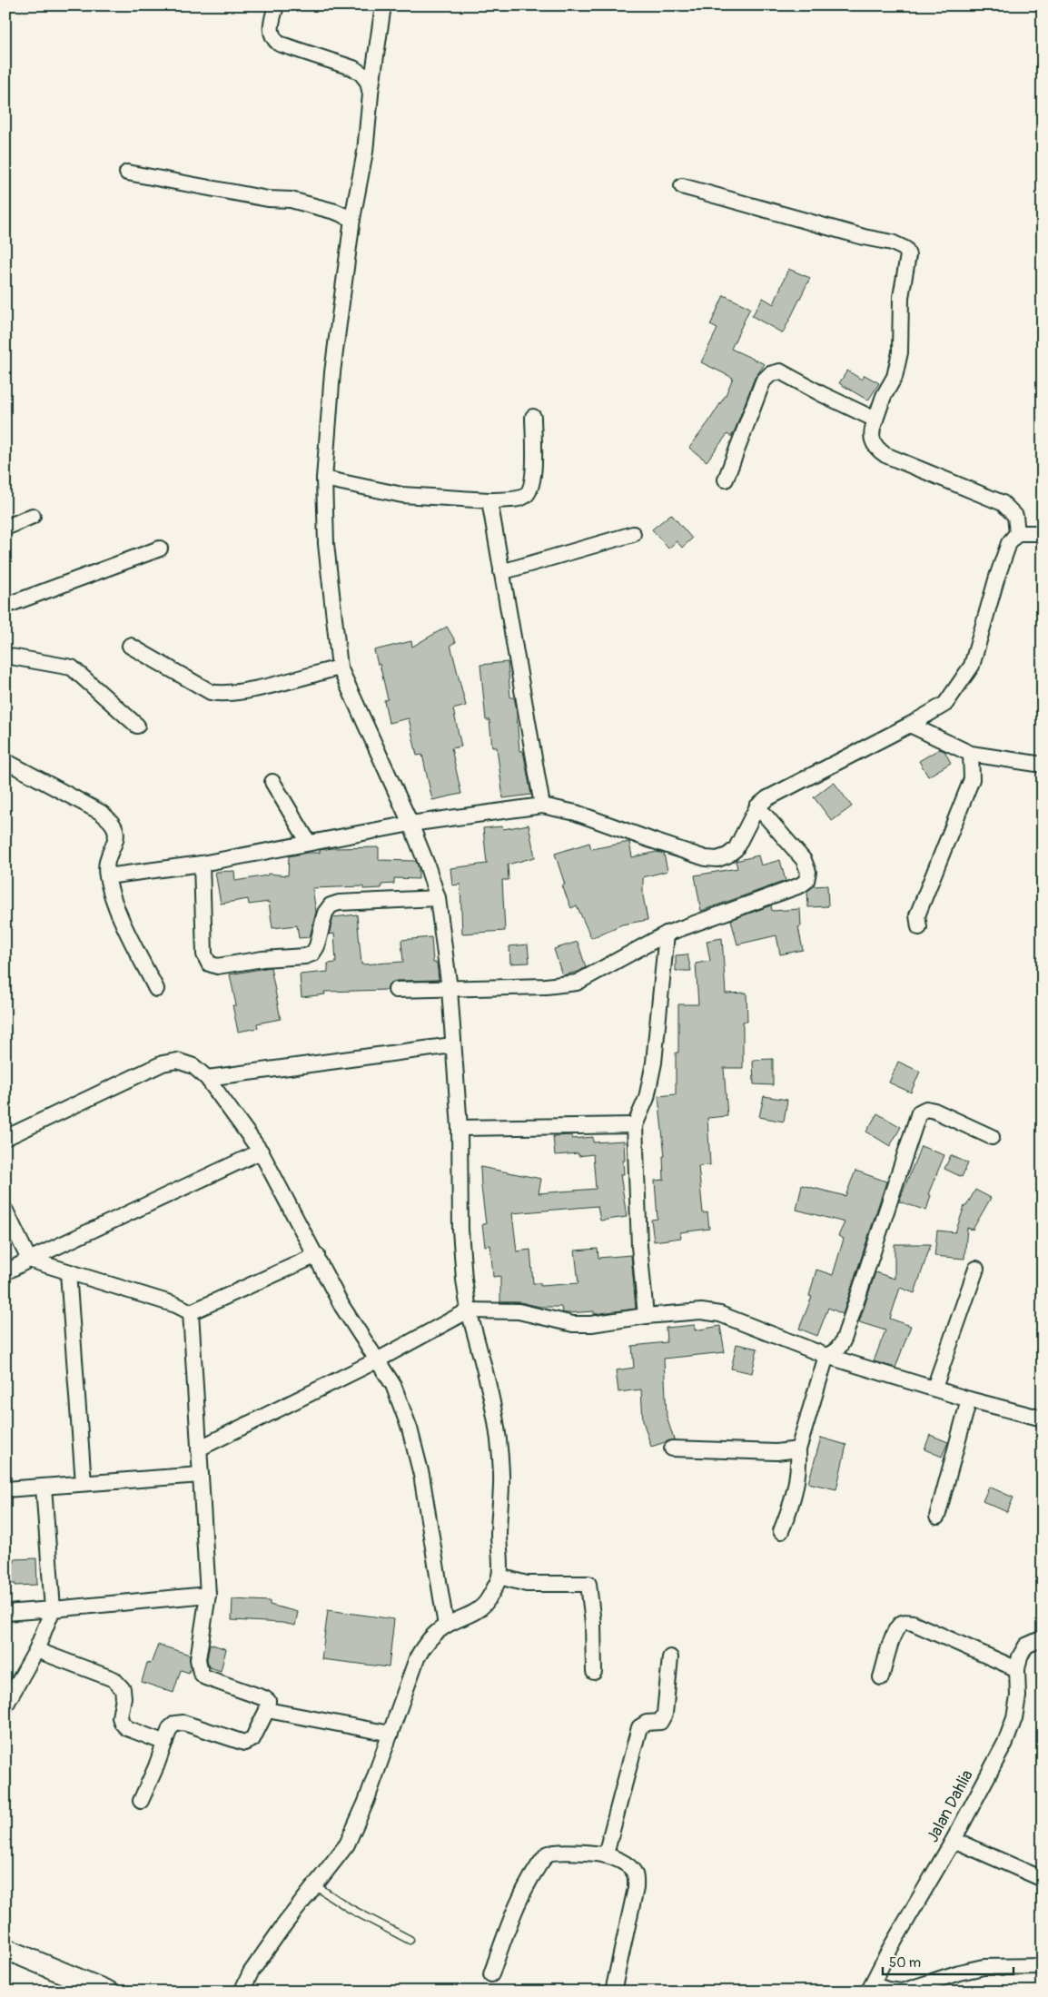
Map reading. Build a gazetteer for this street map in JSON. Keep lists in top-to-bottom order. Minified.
{"streets":{"street":["Jalan Dahlia"]},"scale_bar":"50 m"}
